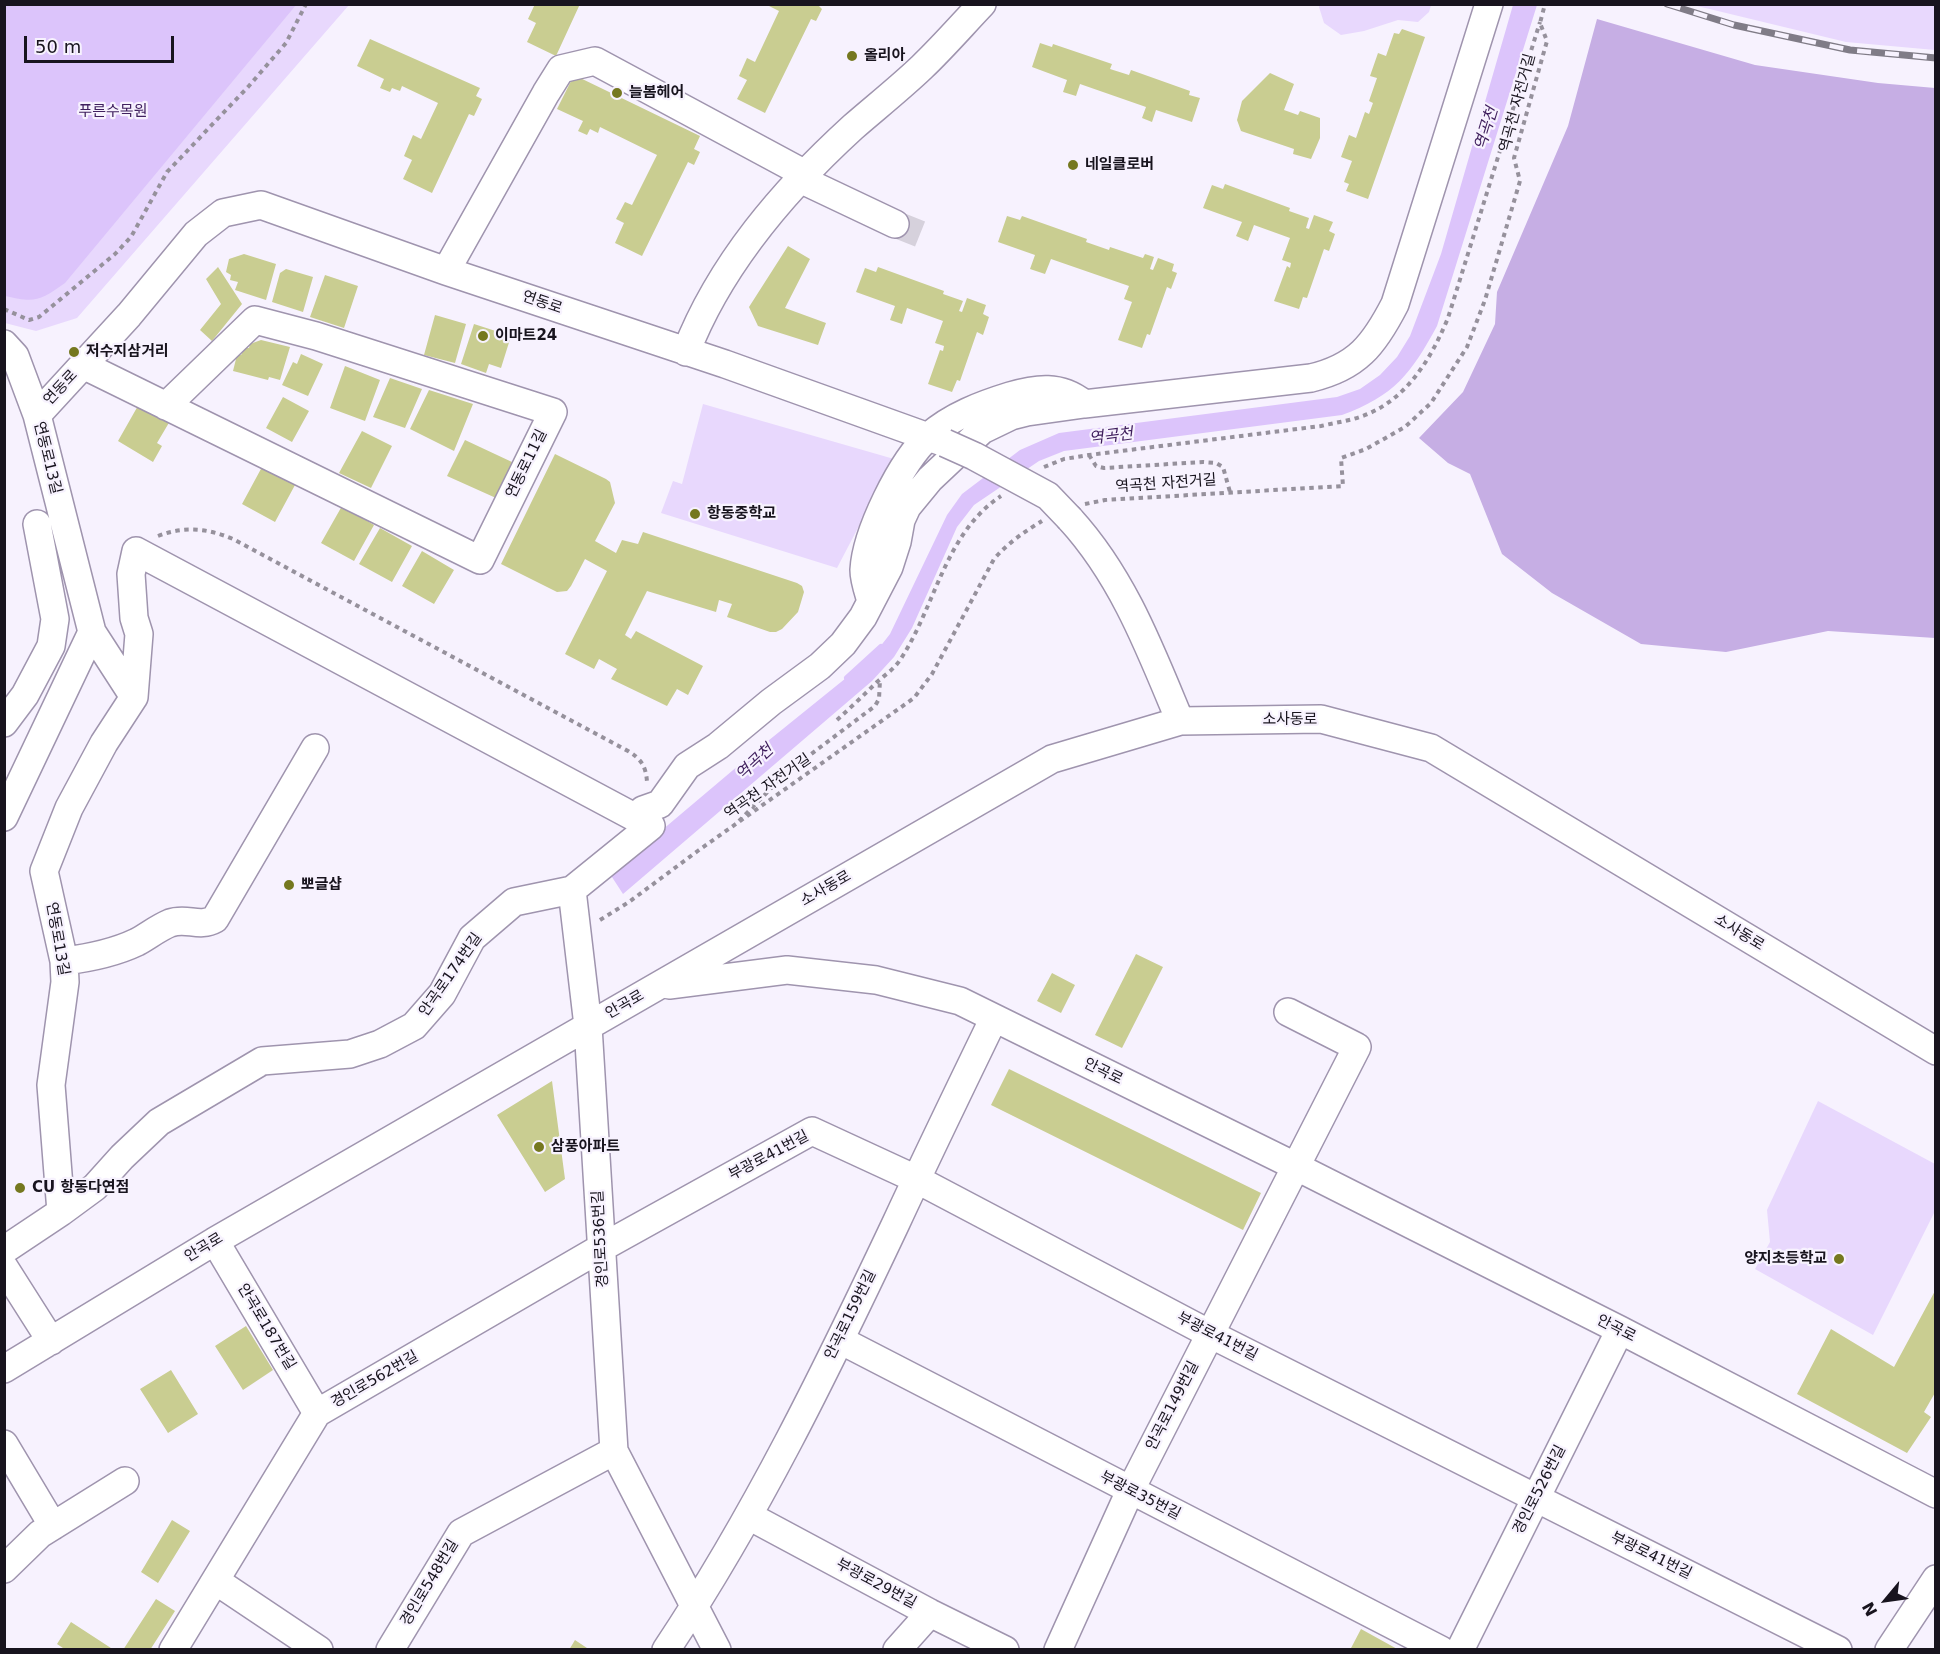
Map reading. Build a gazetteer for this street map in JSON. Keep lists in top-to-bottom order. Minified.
{"streets":{"street":["연동로","연동로13길","연동로11길","소사동로","안곡로174번길","안곡로","부광로41번길","경인로536번길","안곡로159번길","안곡로187번길","경인로562번길","안곡로149번길","경인로526번길","부광로35번길","경인로548번길","부광로29번길"],"path":["역곡천 자전거길"]},"crossings":[["역곡천 자전거길","연동로"],["연동로","연동로13길"],["연동로","연동로11길"],["연동로","소사동로"],["연동로13길","안곡로174번길"],["소사동로","안곡로"],["안곡로","경인로536번길"],["안곡로","안곡로159번길"],["안곡로","안곡로187번길"],["안곡로","안곡로149번길"],["안곡로","경인로526번길"],["부광로41번길","경인로536번길"],["부광로41번길","안곡로159번길"],["부광로41번길","경인로562번길"],["부광로41번길","안곡로149번길"],["부광로41번길","경인로526번길"],["경인로536번길","안곡로159번길"],["경인로536번길","경인로562번길"],["경인로536번길","경인로548번길"],["안곡로159번길","부광로35번길"],["안곡로159번길","부광로29번길"],["안곡로187번길","경인로562번길"],["안곡로149번길","부광로35번길"]],"water":["역곡천"],"parks":["푸른수목원"],"places":["올리아","늘봄헤어","네일클로버","이마트24","저수지삼거리","항동중학교","뽀글샵","삼풍아파트","CU 항동다연점","양지초등학교"],"scale_bar":"50 m","north":"bottom left"}
